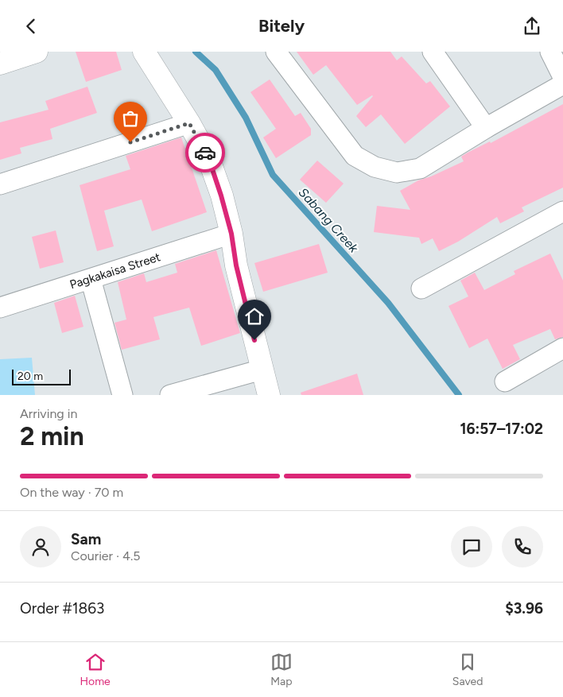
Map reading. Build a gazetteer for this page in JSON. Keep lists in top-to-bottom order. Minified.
{"streets":{"street":["Pagkakaisa Street"]},"water":["Sabang Creek"],"scale_bar":"20 m","page":{"header":"Bitely","scale":"20 m","heading":["2 min","Arriving in","16:57–17:02"],"panel":["Sam","Courier · 4.5","Order #1863","$3.96"],"bar":"On the way · 70 m","tabs":["Home","Map","Saved"]}}
